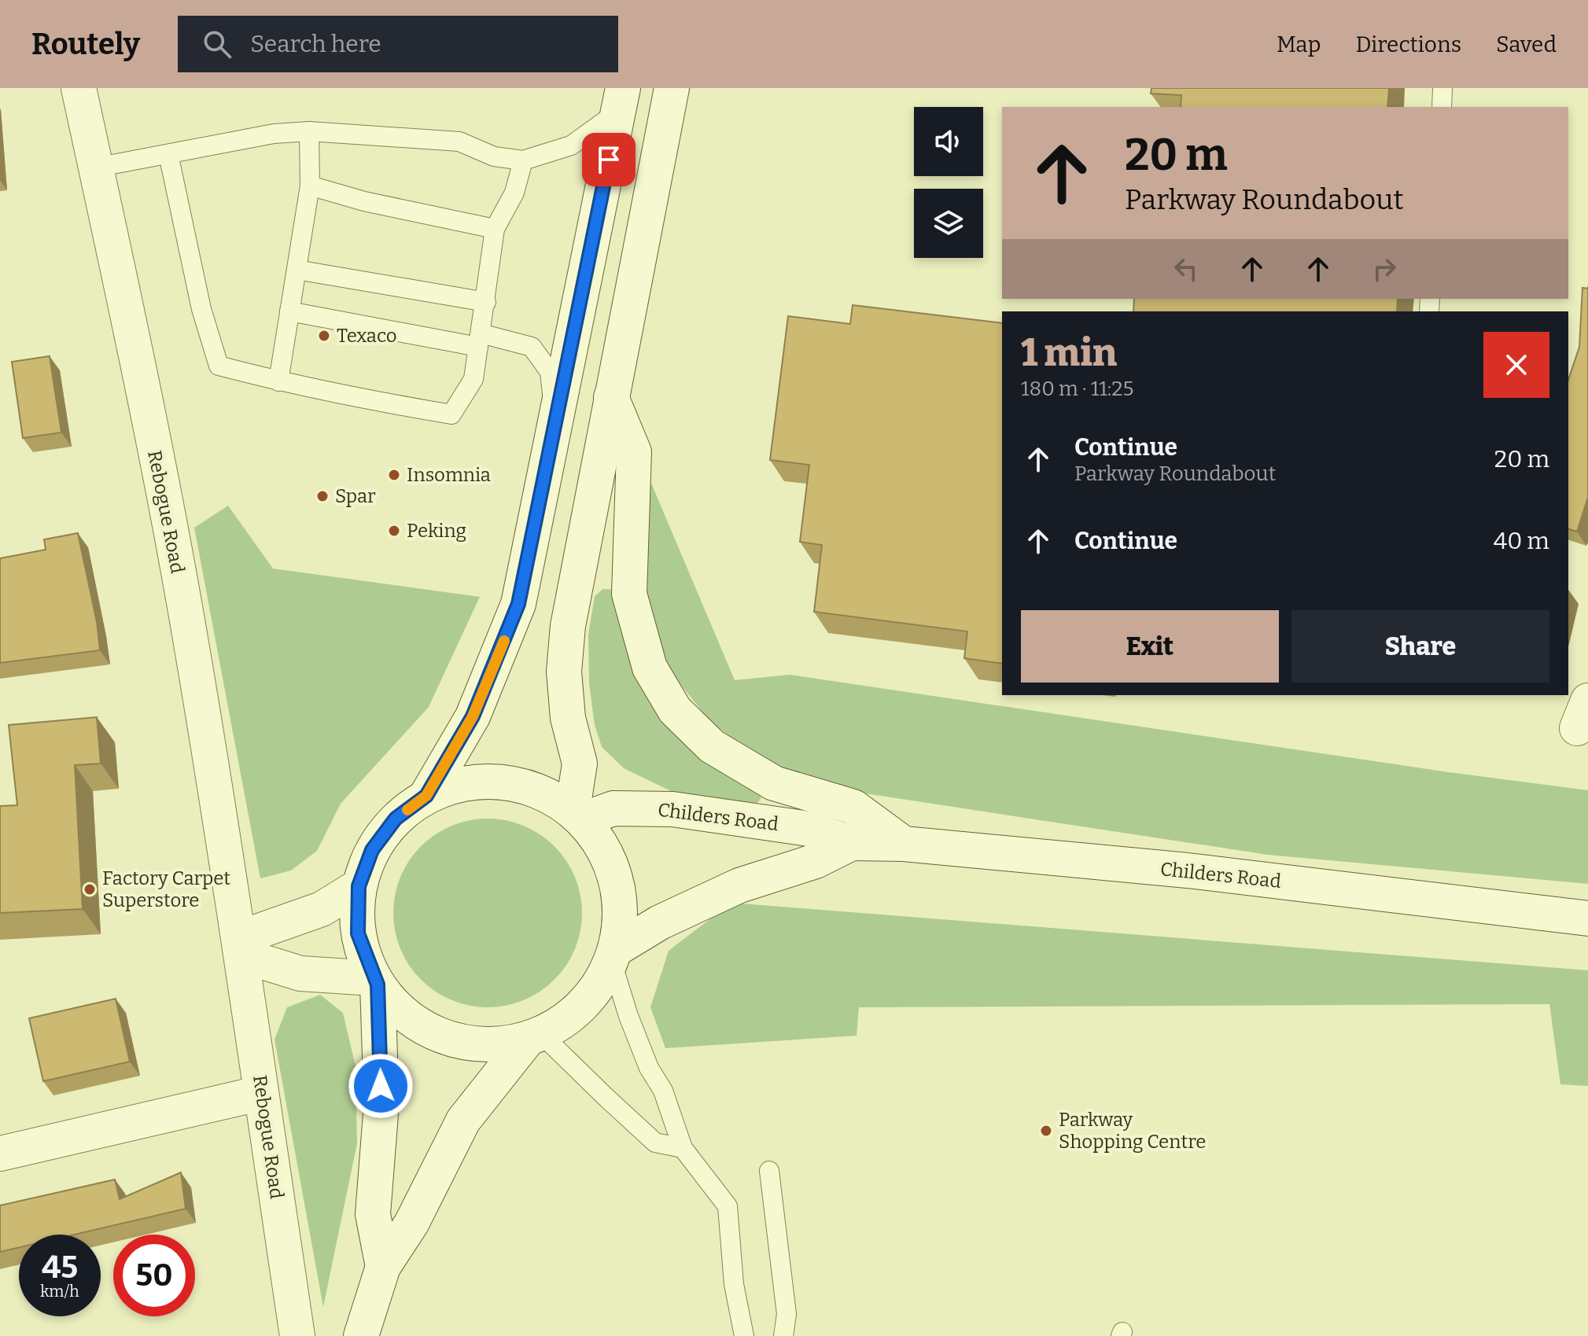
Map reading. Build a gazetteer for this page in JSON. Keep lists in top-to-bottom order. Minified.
{"streets":{"main road":["Rebogue Road","Childers Road"]},"places":["Texaco","Insomnia","Spar","Peking","Factory Carpet Superstore","Parkway Shopping Centre"],"page":{"header":"Routely","search":"Search here","nav":["Map","Directions","Saved"],"turn":["20 m","Parkway Roundabout"],"heading":["1 min","180 m · 11:25"],"list":[{"name":"Continue","note":"Parkway Roundabout","value":"20 m"},{"name":"Continue","value":"40 m"}],"buttons":["Exit","Share"],"speed":"45 km/h","limit":"50"}}
